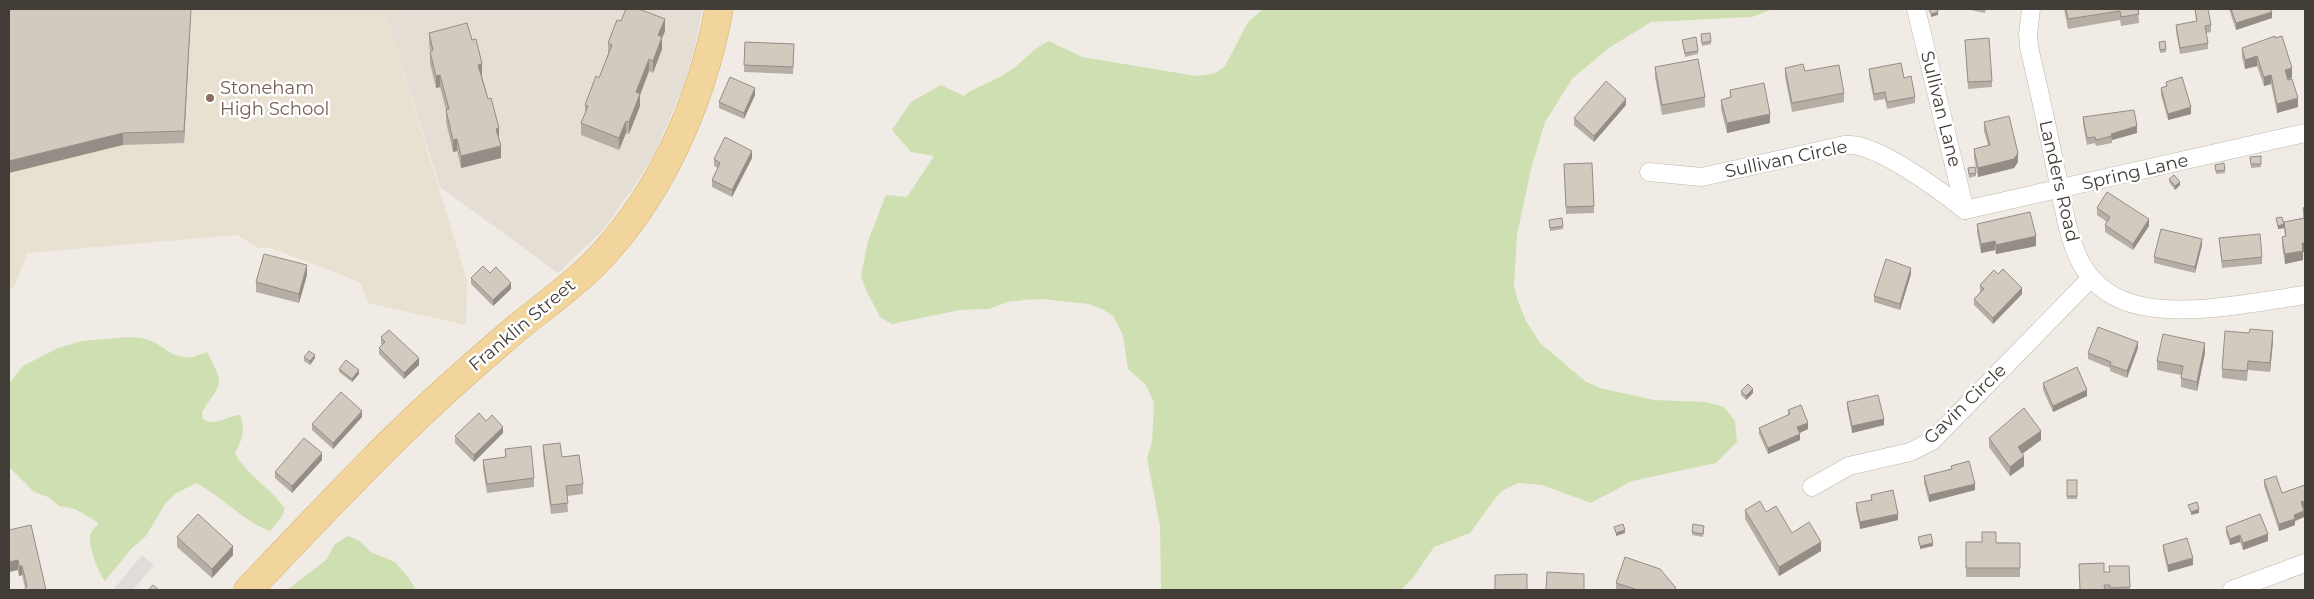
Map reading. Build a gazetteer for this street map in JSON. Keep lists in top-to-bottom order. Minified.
{"streets":{"main road":["Franklin Street"],"street":["Sullivan Lane","Sullivan Circle","Spring Lane","Landers Road","Gavin Circle"]},"crossings":[["Sullivan Lane","Sullivan Circle"],["Sullivan Lane","Spring Lane"],["Sullivan Circle","Spring Lane"],["Spring Lane","Landers Road"],["Landers Road","Gavin Circle"]],"places":["Stoneham High School"]}
